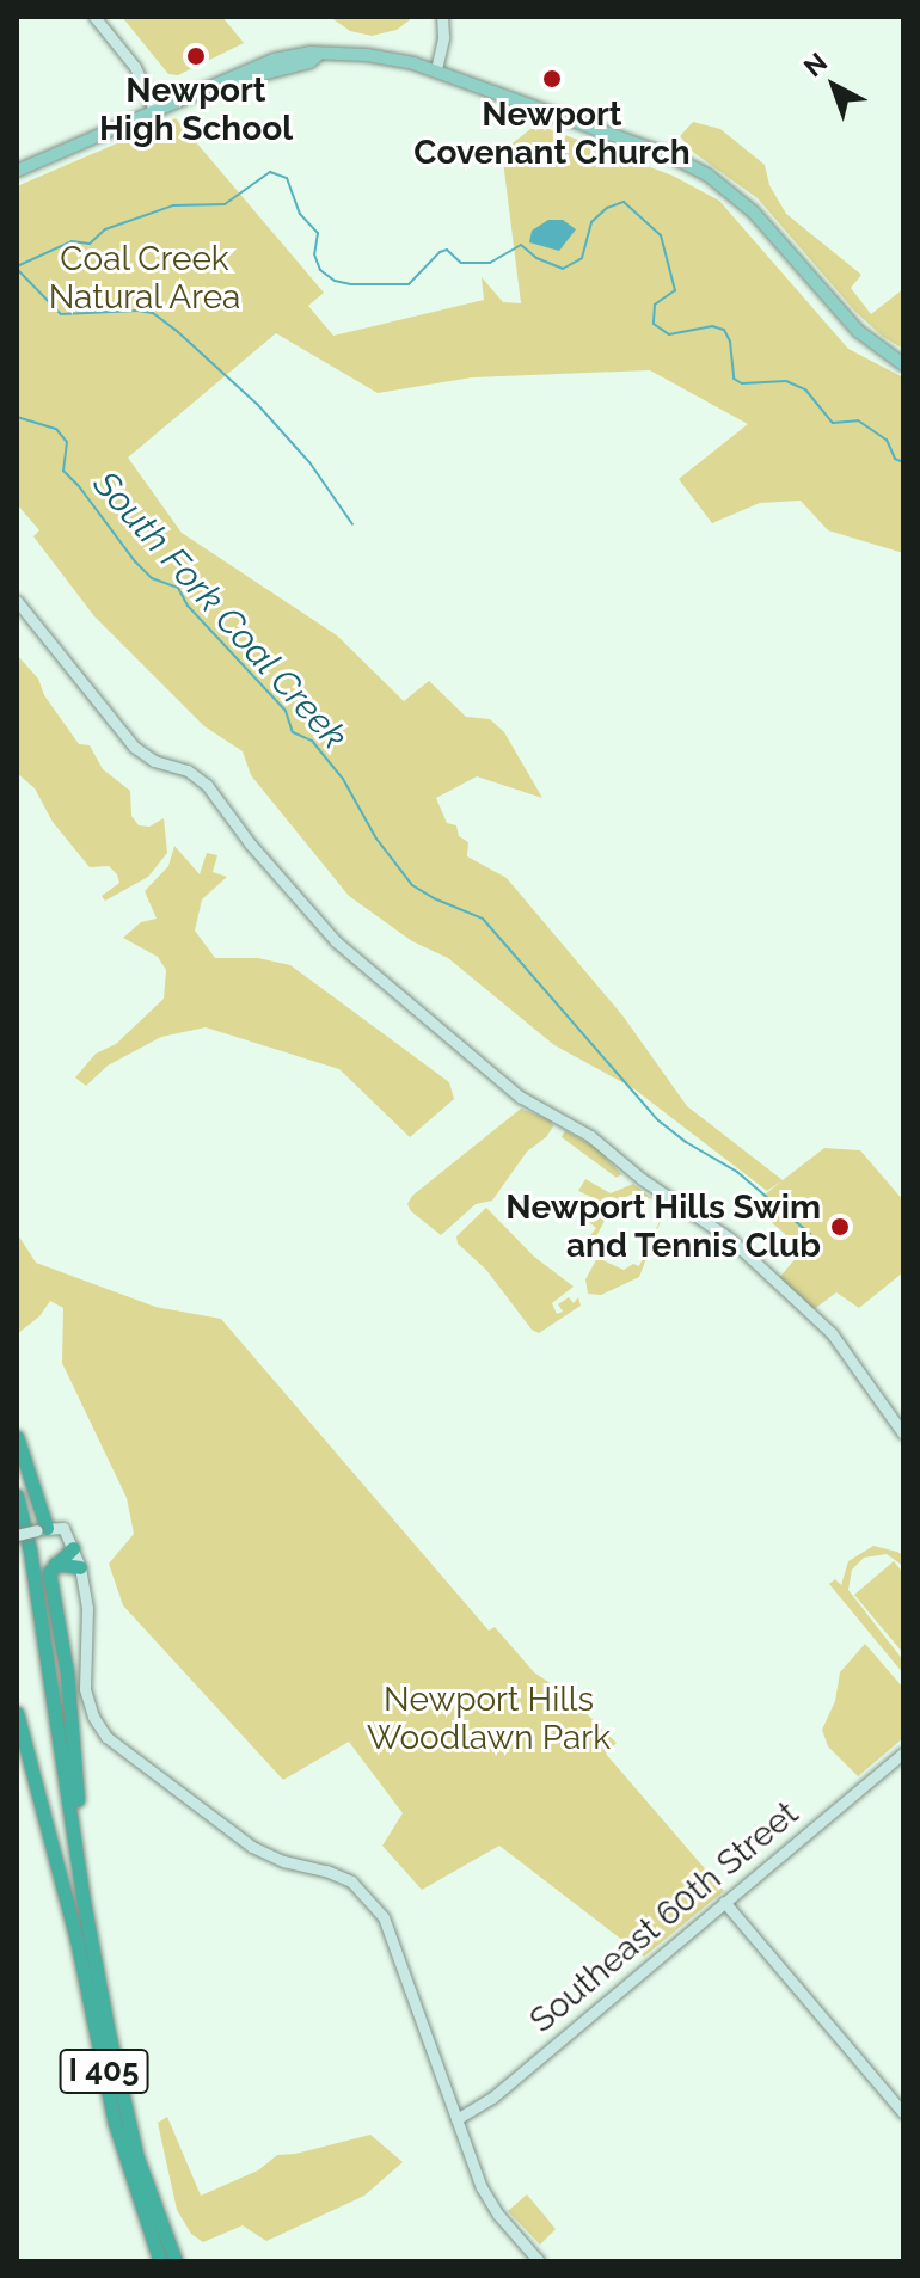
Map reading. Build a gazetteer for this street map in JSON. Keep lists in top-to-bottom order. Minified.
{"streets":{"highway":["I 405"],"street":["Southeast 60th Street"]},"water":["South Fork Coal Creek"],"parks":["Coal Creek Natural Area","Newport Hills Woodlawn Park"],"places":["Newport High School","Newport Covenant Church","Newport Hills Swim and Tennis Club"],"north":"top left"}
